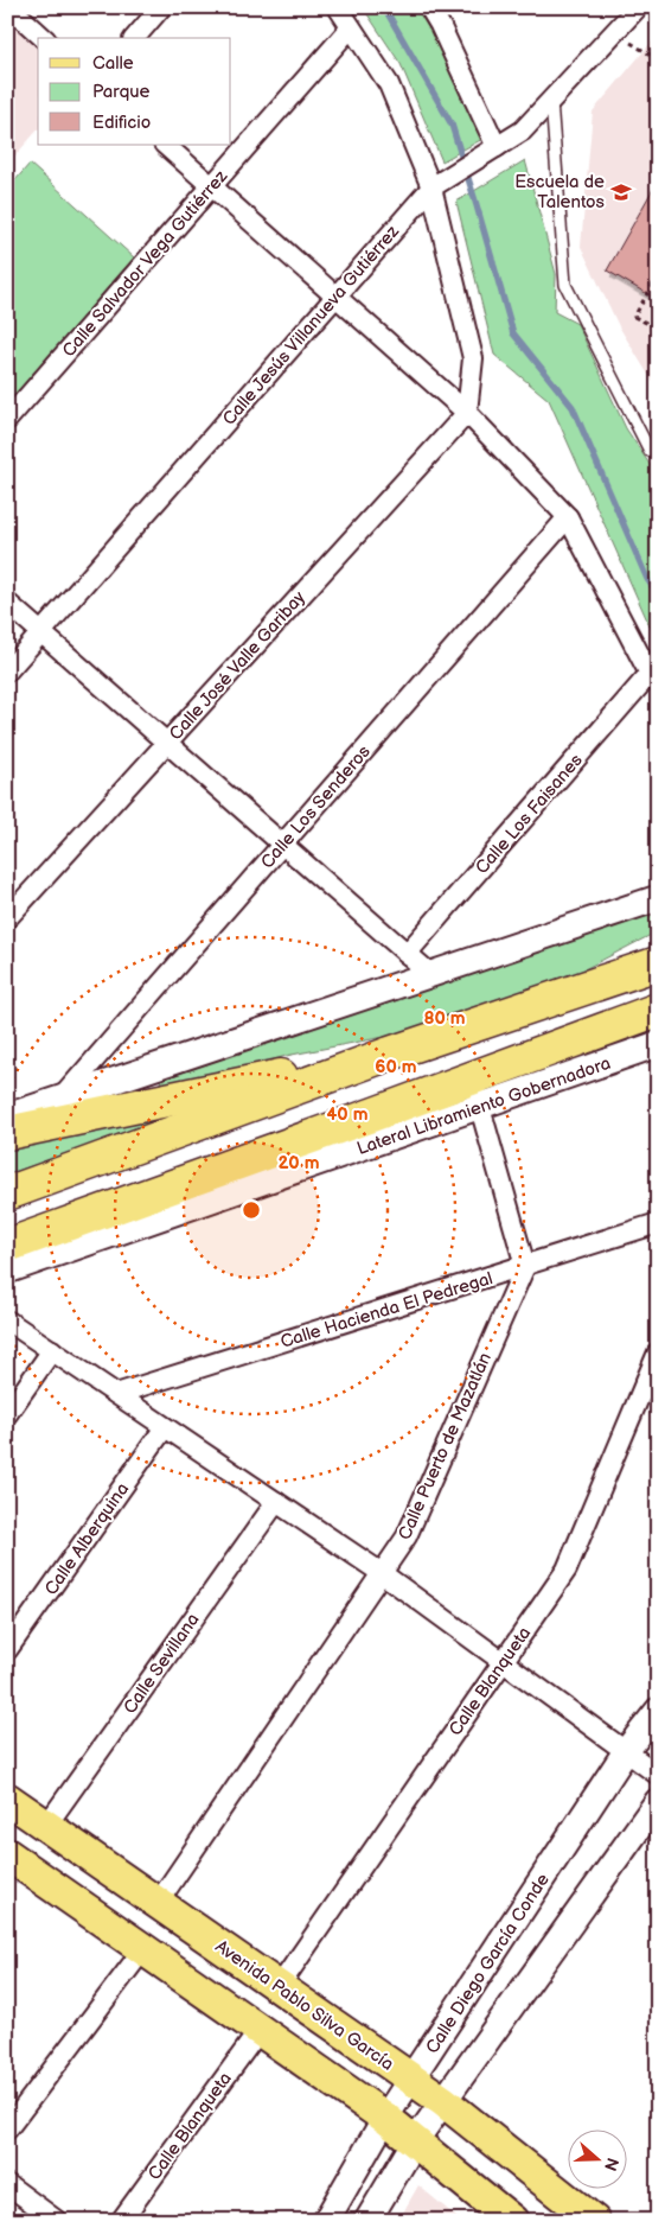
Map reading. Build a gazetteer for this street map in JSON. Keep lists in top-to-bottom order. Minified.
{"streets":{"main road":["Avenida Pablo Silva García"],"street":["Calle Salvador Vega Gutiérrez","Calle Jesús Villanueva Gutiérrez","Calle José Valle Garibay","Calle Los Senderos","Calle Los Faisanes","Lateral Libramiento Gobernadora","Calle Hacienda El Pedregal","Calle Puerto de Mazatlán","Calle Alberquina","Calle Sevillana","Calle Blanqueta","Calle Diego García Conde"]},"crossings":[["Calle Hacienda El Pedregal","Calle Puerto de Mazatlán"],["Calle Puerto de Mazatlán","Avenida Pablo Silva García"],["Calle Sevillana","Avenida Pablo Silva García"],["Calle Blanqueta","Avenida Pablo Silva García"],["Calle Diego García Conde","Avenida Pablo Silva García"]],"places":{"school or university":["Escuela de Talentos"]},"legend":["Calle","Parque","Edificio"],"north":"right","rings":["80 m","60 m","40 m","20 m"]}
